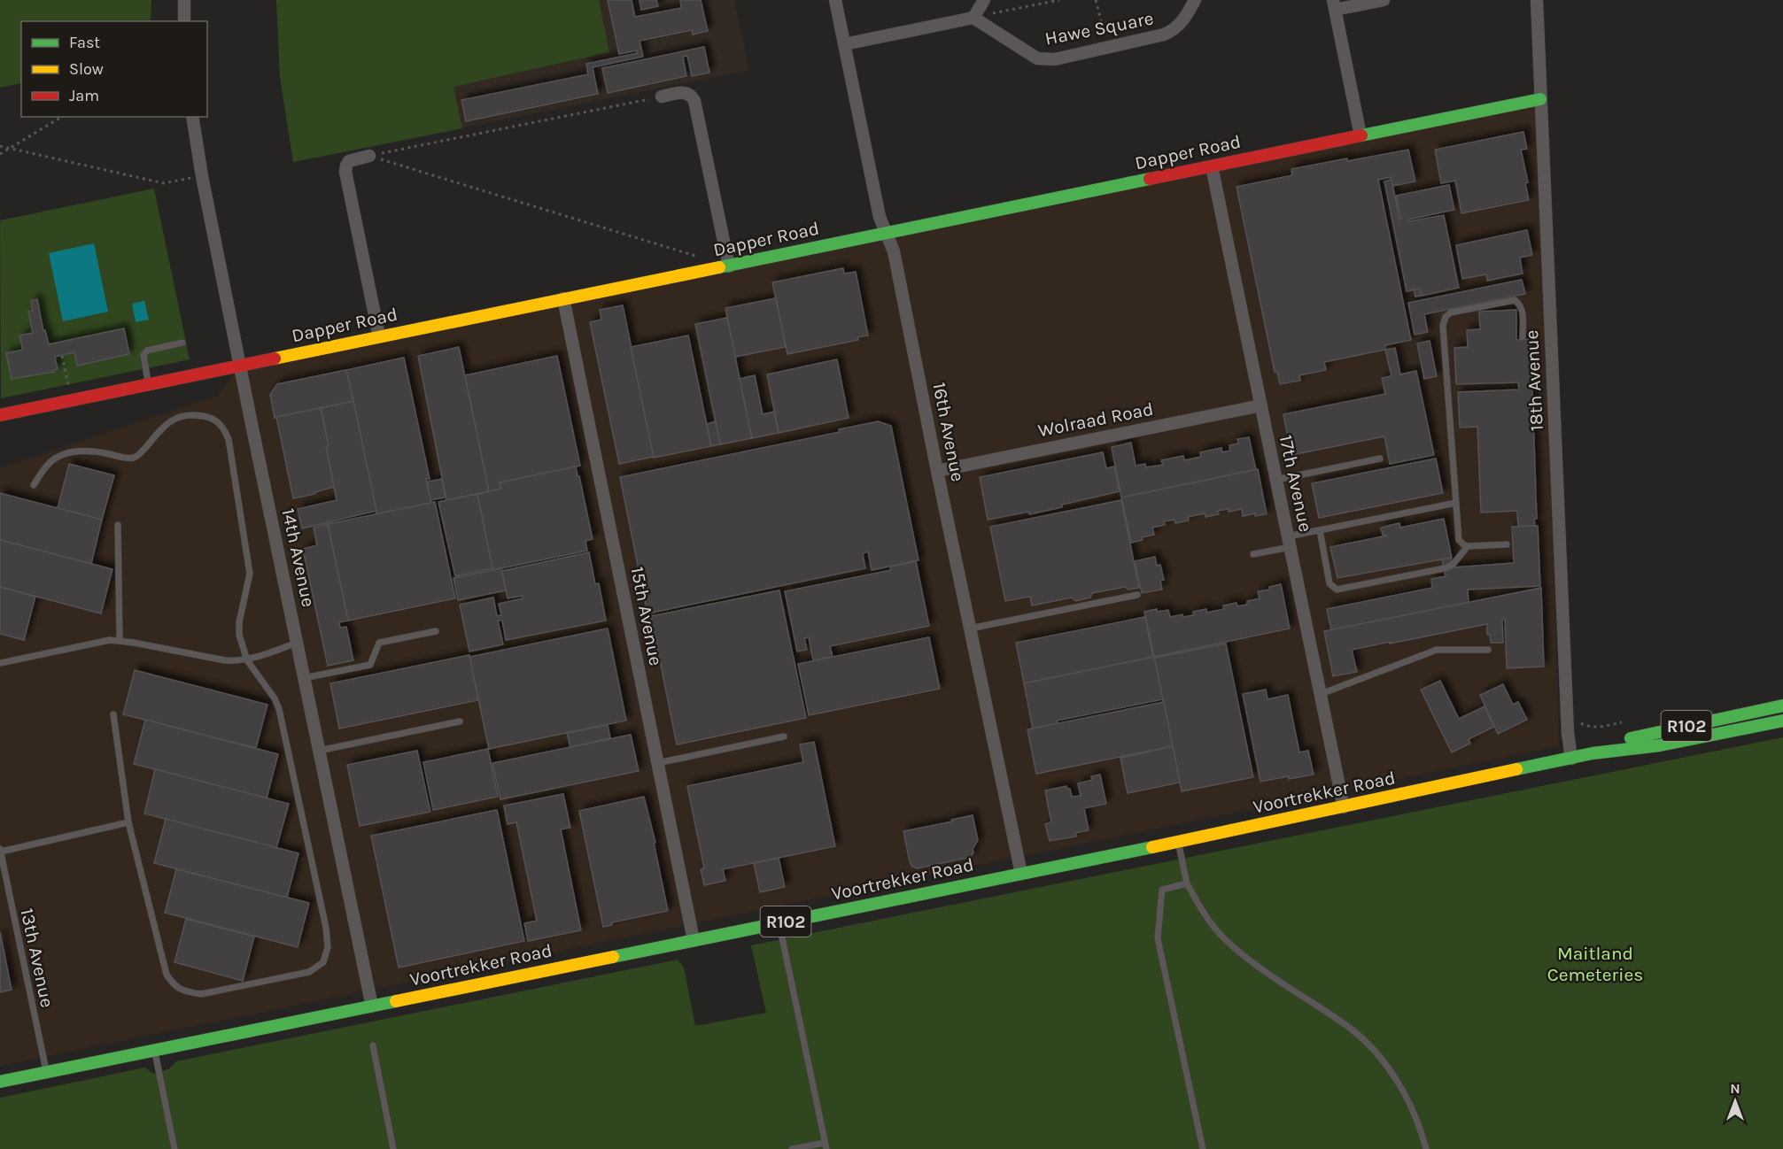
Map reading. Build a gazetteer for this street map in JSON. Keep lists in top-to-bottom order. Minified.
{"streets":{"main road":["Dapper Road","R102","Voortrekker Road"],"street":["Hawe Square","18th Avenue","Wolraad Road","16th Avenue","17th Avenue","14th Avenue","15th Avenue"],"lane":["13th Avenue"]},"crossings":[["Dapper Road","18th Avenue"],["Dapper Road","16th Avenue"],["Dapper Road","17th Avenue"],["Dapper Road","14th Avenue"],["Dapper Road","15th Avenue"],["18th Avenue","Voortrekker Road"],["Wolraad Road","16th Avenue"],["Wolraad Road","17th Avenue"],["16th Avenue","Voortrekker Road"],["17th Avenue","Voortrekker Road"],["14th Avenue","Voortrekker Road"],["15th Avenue","Voortrekker Road"],["Voortrekker Road","13th Avenue"]],"parks":["Maitland Cemeteries"],"legend":["Fast","Slow","Jam"],"north":"top"}
